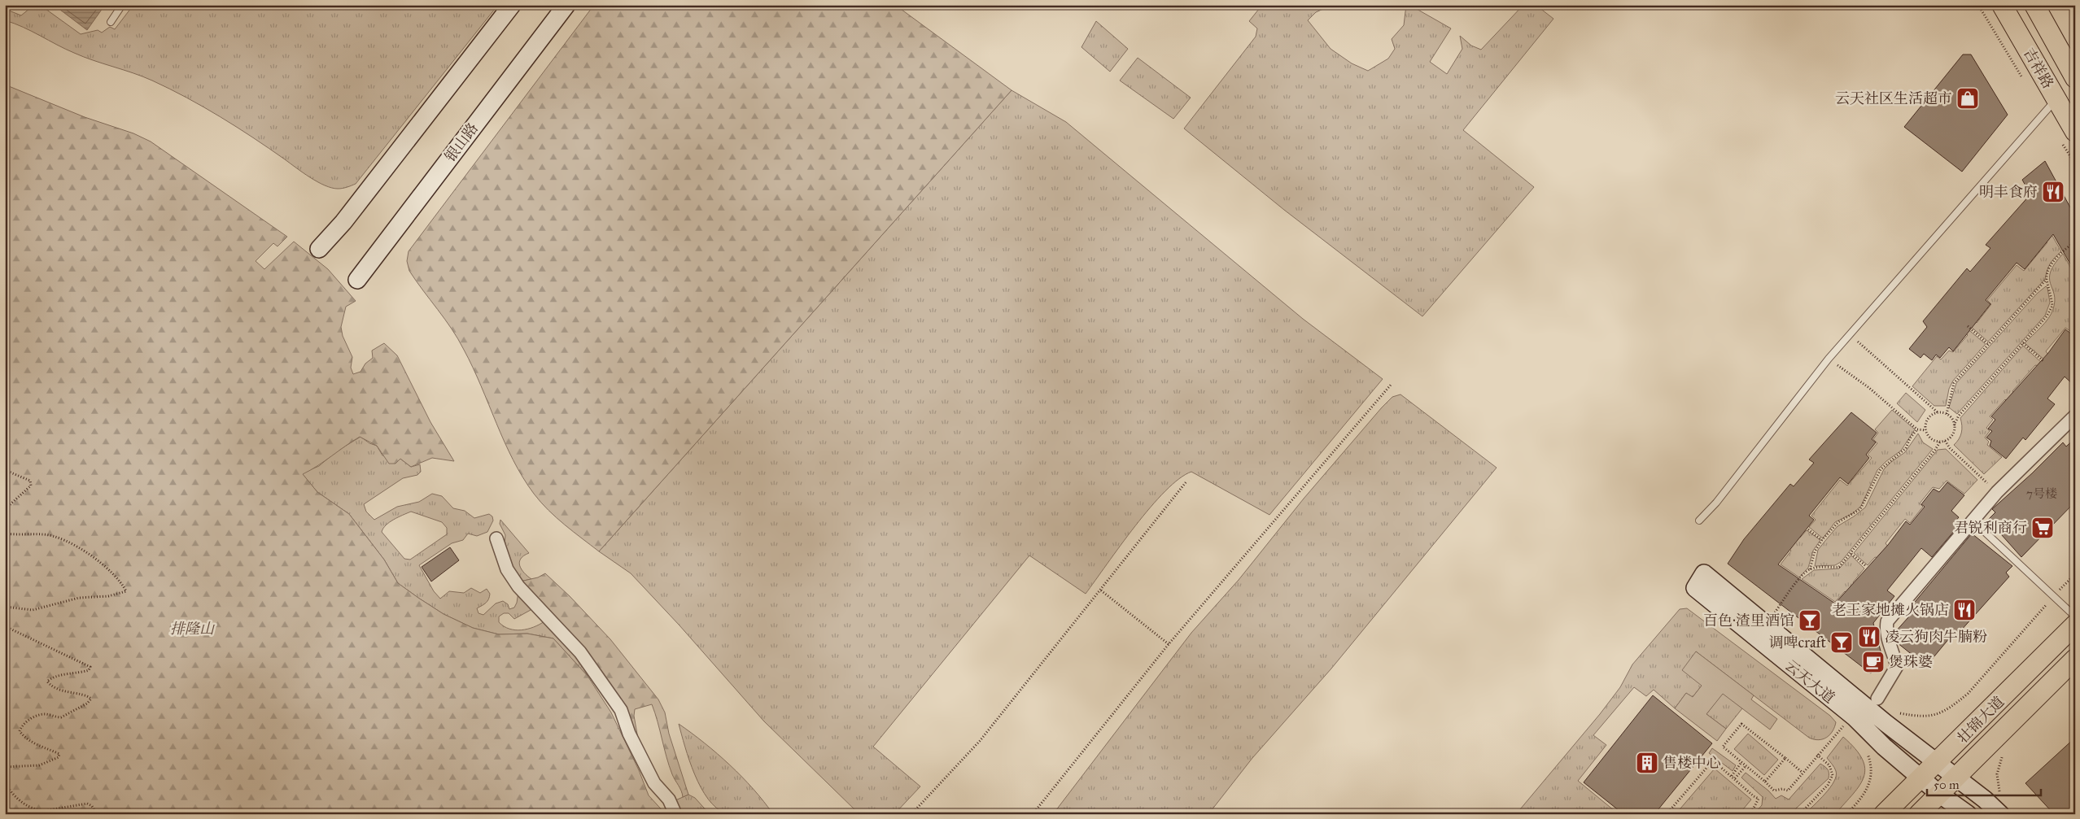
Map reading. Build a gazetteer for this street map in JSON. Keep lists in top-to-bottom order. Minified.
{"streets":{"main road":["吉祥路","银山路","云天大道","壮锦大道"]},"crossings":[["云天大道","壮锦大道"]],"parks":["排隆山"],"places":{"shop":["云天社区生活超市"],"restaurant":["明丰食府","老王家地摊火锅店","凌云狗肉牛腩粉"],"supermarket":["君锐利商行"],"bar":["百色·渣里酒馆","调啤craft"],"cafe":["煲珠婆"],"building":["售楼中心"]},"house_numbers":["7号楼"],"scale_bar":"50 m"}
